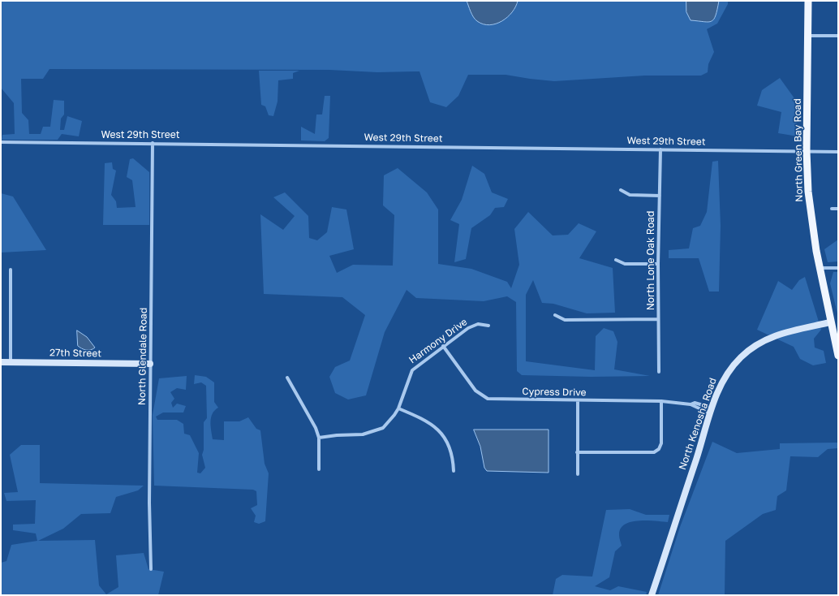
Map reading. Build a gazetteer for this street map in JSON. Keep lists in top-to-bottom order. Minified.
{"streets":{"main road":["North Green Bay Road"],"street":["West 29th Street","North Lone Oak Road","Harmony Drive","27th Street","North Glendale Road","Cypress Drive","North Kenosha Road"]},"crossings":[["West 29th Street","North Green Bay Road"],["West 29th Street","North Lone Oak Road"],["West 29th Street","North Glendale Road"],["North Green Bay Road","North Kenosha Road"],["Harmony Drive","Cypress Drive"],["27th Street","North Glendale Road"],["Cypress Drive","North Kenosha Road"]]}
